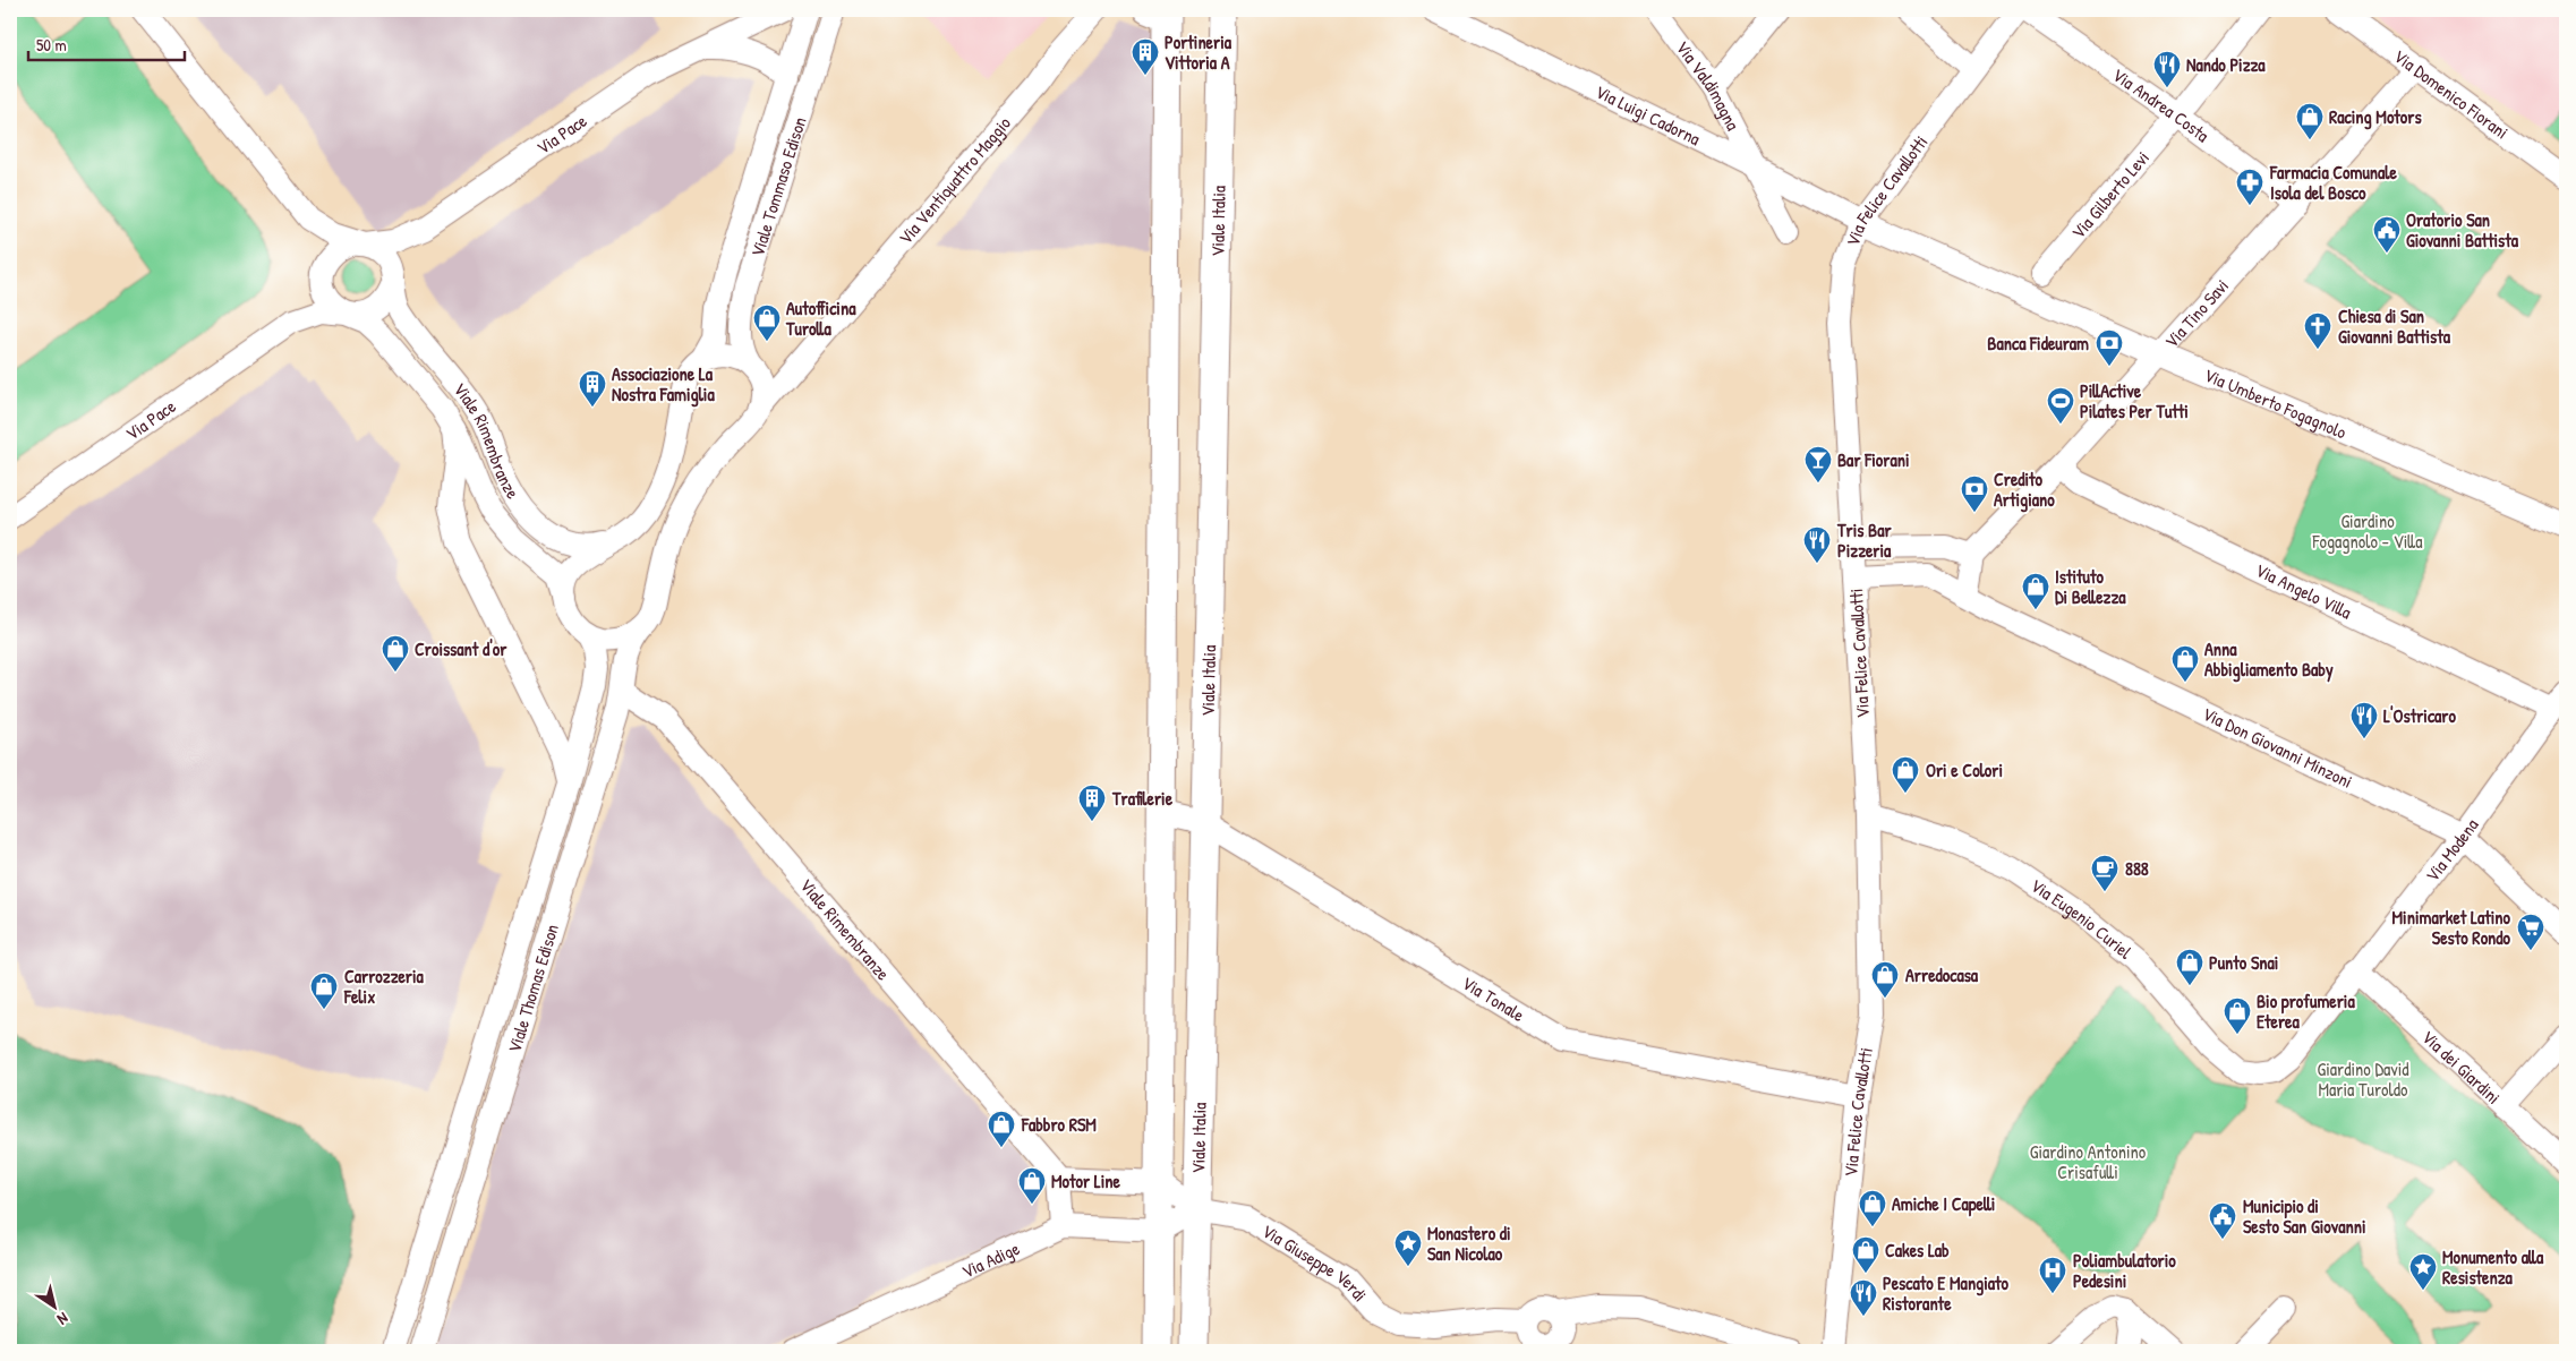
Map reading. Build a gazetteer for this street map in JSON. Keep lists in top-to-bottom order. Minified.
{"streets":{"main road":["Viale Italia"],"street":["Via Valdimagna","Via Domenico Fiorani","Via Andrea Costa","Via Luigi Cadorna","Via Pace","Via Ventiquattro Maggio","Viale Tommaso Edison","Via Felice Cavallotti","Via Gilberto Levi","Via Tino Savi","Via Umberto Fogagnolo","Viale Rimembranze","Via Angelo Villa","Via Don Giovanni Minzoni","Via Modena","Via Eugenio Curiel","Viale Thomas Edison","Via Tonale","Via dei Giardini","Via Adige","Via Giuseppe Verdi"]},"crossings":[["Via Valdimagna","Via Luigi Cadorna"],["Via Domenico Fiorani","Via Tino Savi"],["Via Andrea Costa","Via Gilberto Levi"],["Via Andrea Costa","Via Tino Savi"],["Via Luigi Cadorna","Via Felice Cavallotti"],["Via Luigi Cadorna","Via Umberto Fogagnolo"],["Via Pace","Viale Tommaso Edison"],["Via Pace","Viale Rimembranze"],["Via Ventiquattro Maggio","Viale Tommaso Edison"],["Via Ventiquattro Maggio","Viale Thomas Edison"],["Viale Tommaso Edison","Viale Rimembranze"],["Via Felice Cavallotti","Via Umberto Fogagnolo"],["Via Felice Cavallotti","Via Don Giovanni Minzoni"],["Via Felice Cavallotti","Via Eugenio Curiel"],["Via Felice Cavallotti","Via Tonale"],["Viale Italia","Via Tonale"],["Viale Italia","Via Adige"],["Viale Italia","Via Giuseppe Verdi"],["Via Tino Savi","Via Umberto Fogagnolo"],["Via Tino Savi","Via Angelo Villa"],["Viale Rimembranze","Viale Thomas Edison"],["Via Angelo Villa","Via Modena"],["Via Don Giovanni Minzoni","Via Modena"],["Via Modena","Via Eugenio Curiel"],["Via Modena","Via dei Giardini"]],"parks":["Giardino Fogagnolo - Villa","Giardino David Maria Turoldo","Giardino Antonino Crisafulli"],"places":{"building":["Portineria Vittoria A","Associazione La Nostra Famiglia","Trafilerie"],"restaurant":["Nando Pizza","Tris Bar Pizzeria","L'Ostricaro","Pescato E Mangiato Ristorante"],"shop":["Racing Motors","Autofficina Turolla","Istituto Di Bellezza","Croissant d'or","Anna Abbigliamento Baby","Ori e Colori","Punto Snai","Arredocasa","Carrozzeria Felix","Bio profumeria Eterea","Fabbro RSM","Motor Line","Amiche I Capelli","Cakes Lab"],"pharmacy":["Farmacia Comunale Isola del Bosco"],"public building":["Oratorio San Giovanni Battista","Municipio di Sesto San Giovanni"],"church":["Chiesa di San Giovanni Battista"],"bank":["Banca Fideuram","Credito Artigiano"],"sports":["PillActive Pilates Per Tutti"],"bar":["Bar Fiorani"],"cafe":["888"],"supermarket":["Minimarket Latino Sesto Rondo"],"place":["Monastero di San Nicolao","Monumento alla Resistenza"],"hospital":["Poliambulatorio Pedesini"]},"scale_bar":"50 m","north":"bottom right"}
